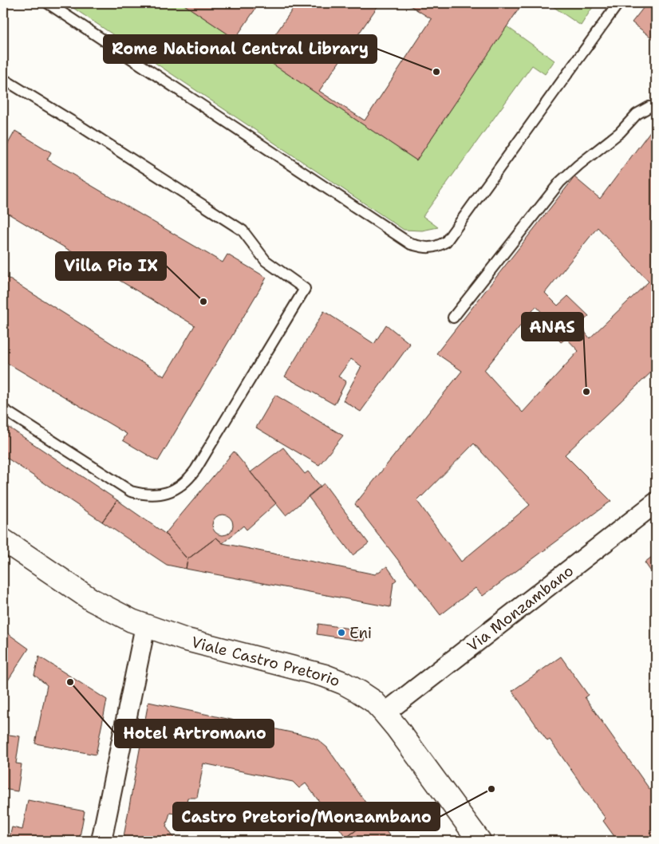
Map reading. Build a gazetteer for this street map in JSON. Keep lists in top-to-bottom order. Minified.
{"streets":{"main road":["Viale Castro Pretorio"],"street":["Via Monzambano"]},"crossings":[["Via Monzambano","Viale Castro Pretorio"]],"places":["Rome National Central Library","Villa Pio IX","ANAS","Eni","Hotel Artromano","Castro Pretorio/Monzambano"]}
